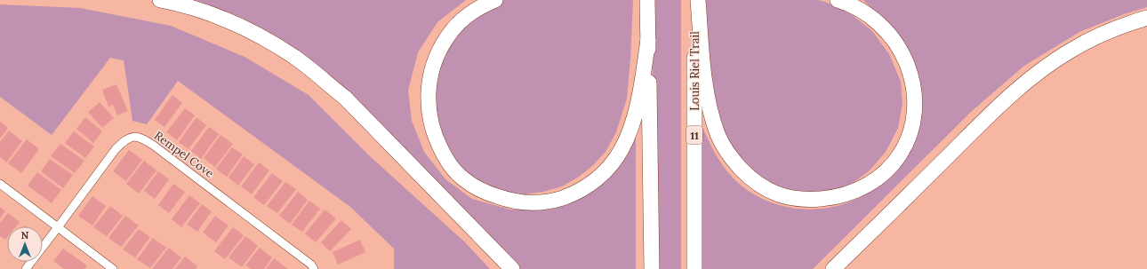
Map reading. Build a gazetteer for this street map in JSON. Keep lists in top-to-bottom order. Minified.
{"streets":{"highway":["Louis Riel Trail","11"],"street":["Rempel Cove"]},"north":"top"}
